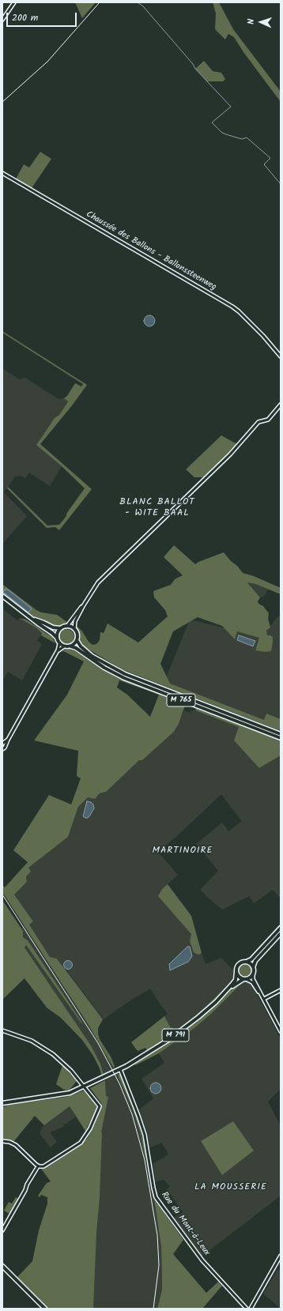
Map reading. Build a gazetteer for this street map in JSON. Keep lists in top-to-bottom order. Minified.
{"streets":{"main road":["M 765","M 791"],"street":["Chaussée des Ballons - Ballonssteenweg","Rue du Mont-à-Leux"]},"crossings":[["M 791","Rue du Mont-à-Leux"]],"districts":["BLANC BALLOT - WITE BAAL","MARTINOIRE","LA MOUSSERIE"],"scale_bar":"200 m","north":"left"}
